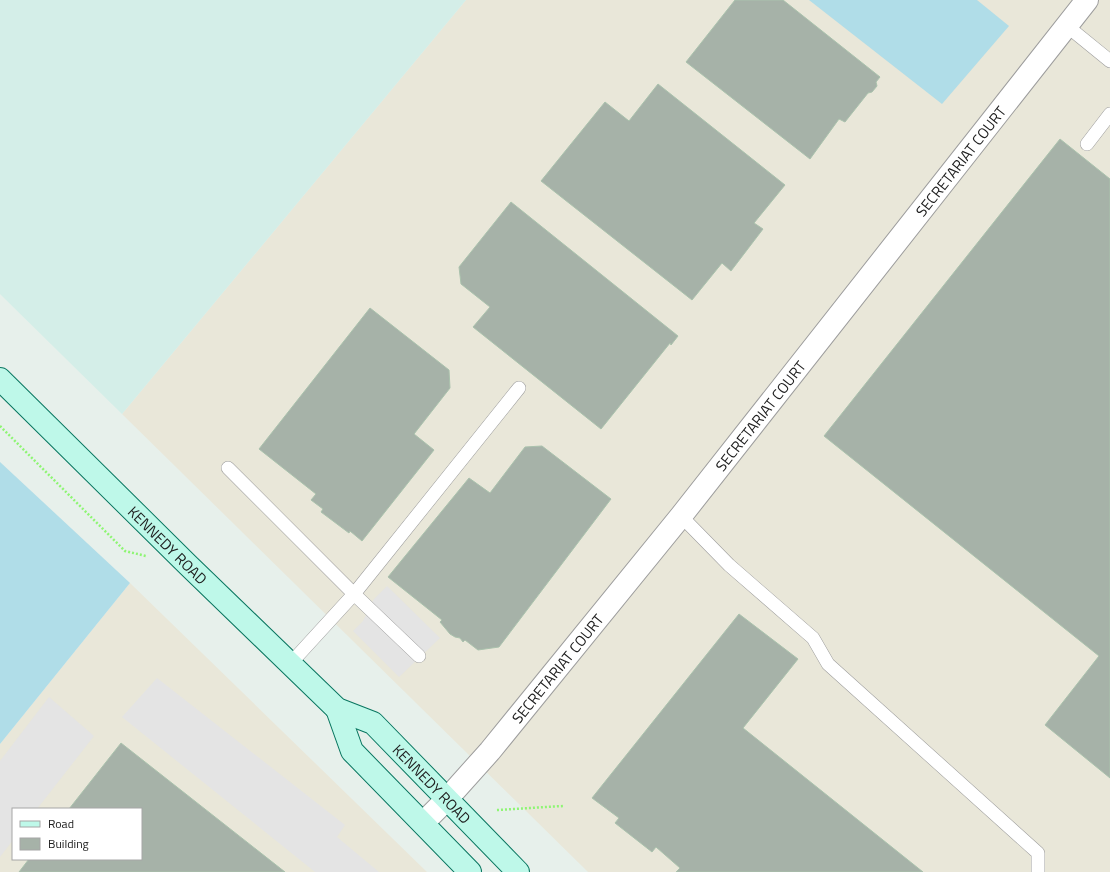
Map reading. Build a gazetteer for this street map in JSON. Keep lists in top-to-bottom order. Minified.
{"streets":{"main road":["KENNEDY ROAD"],"street":["SECRETARIAT COURT"]},"crossings":[["SECRETARIAT COURT","KENNEDY ROAD"]],"legend":["Road","Building"]}
